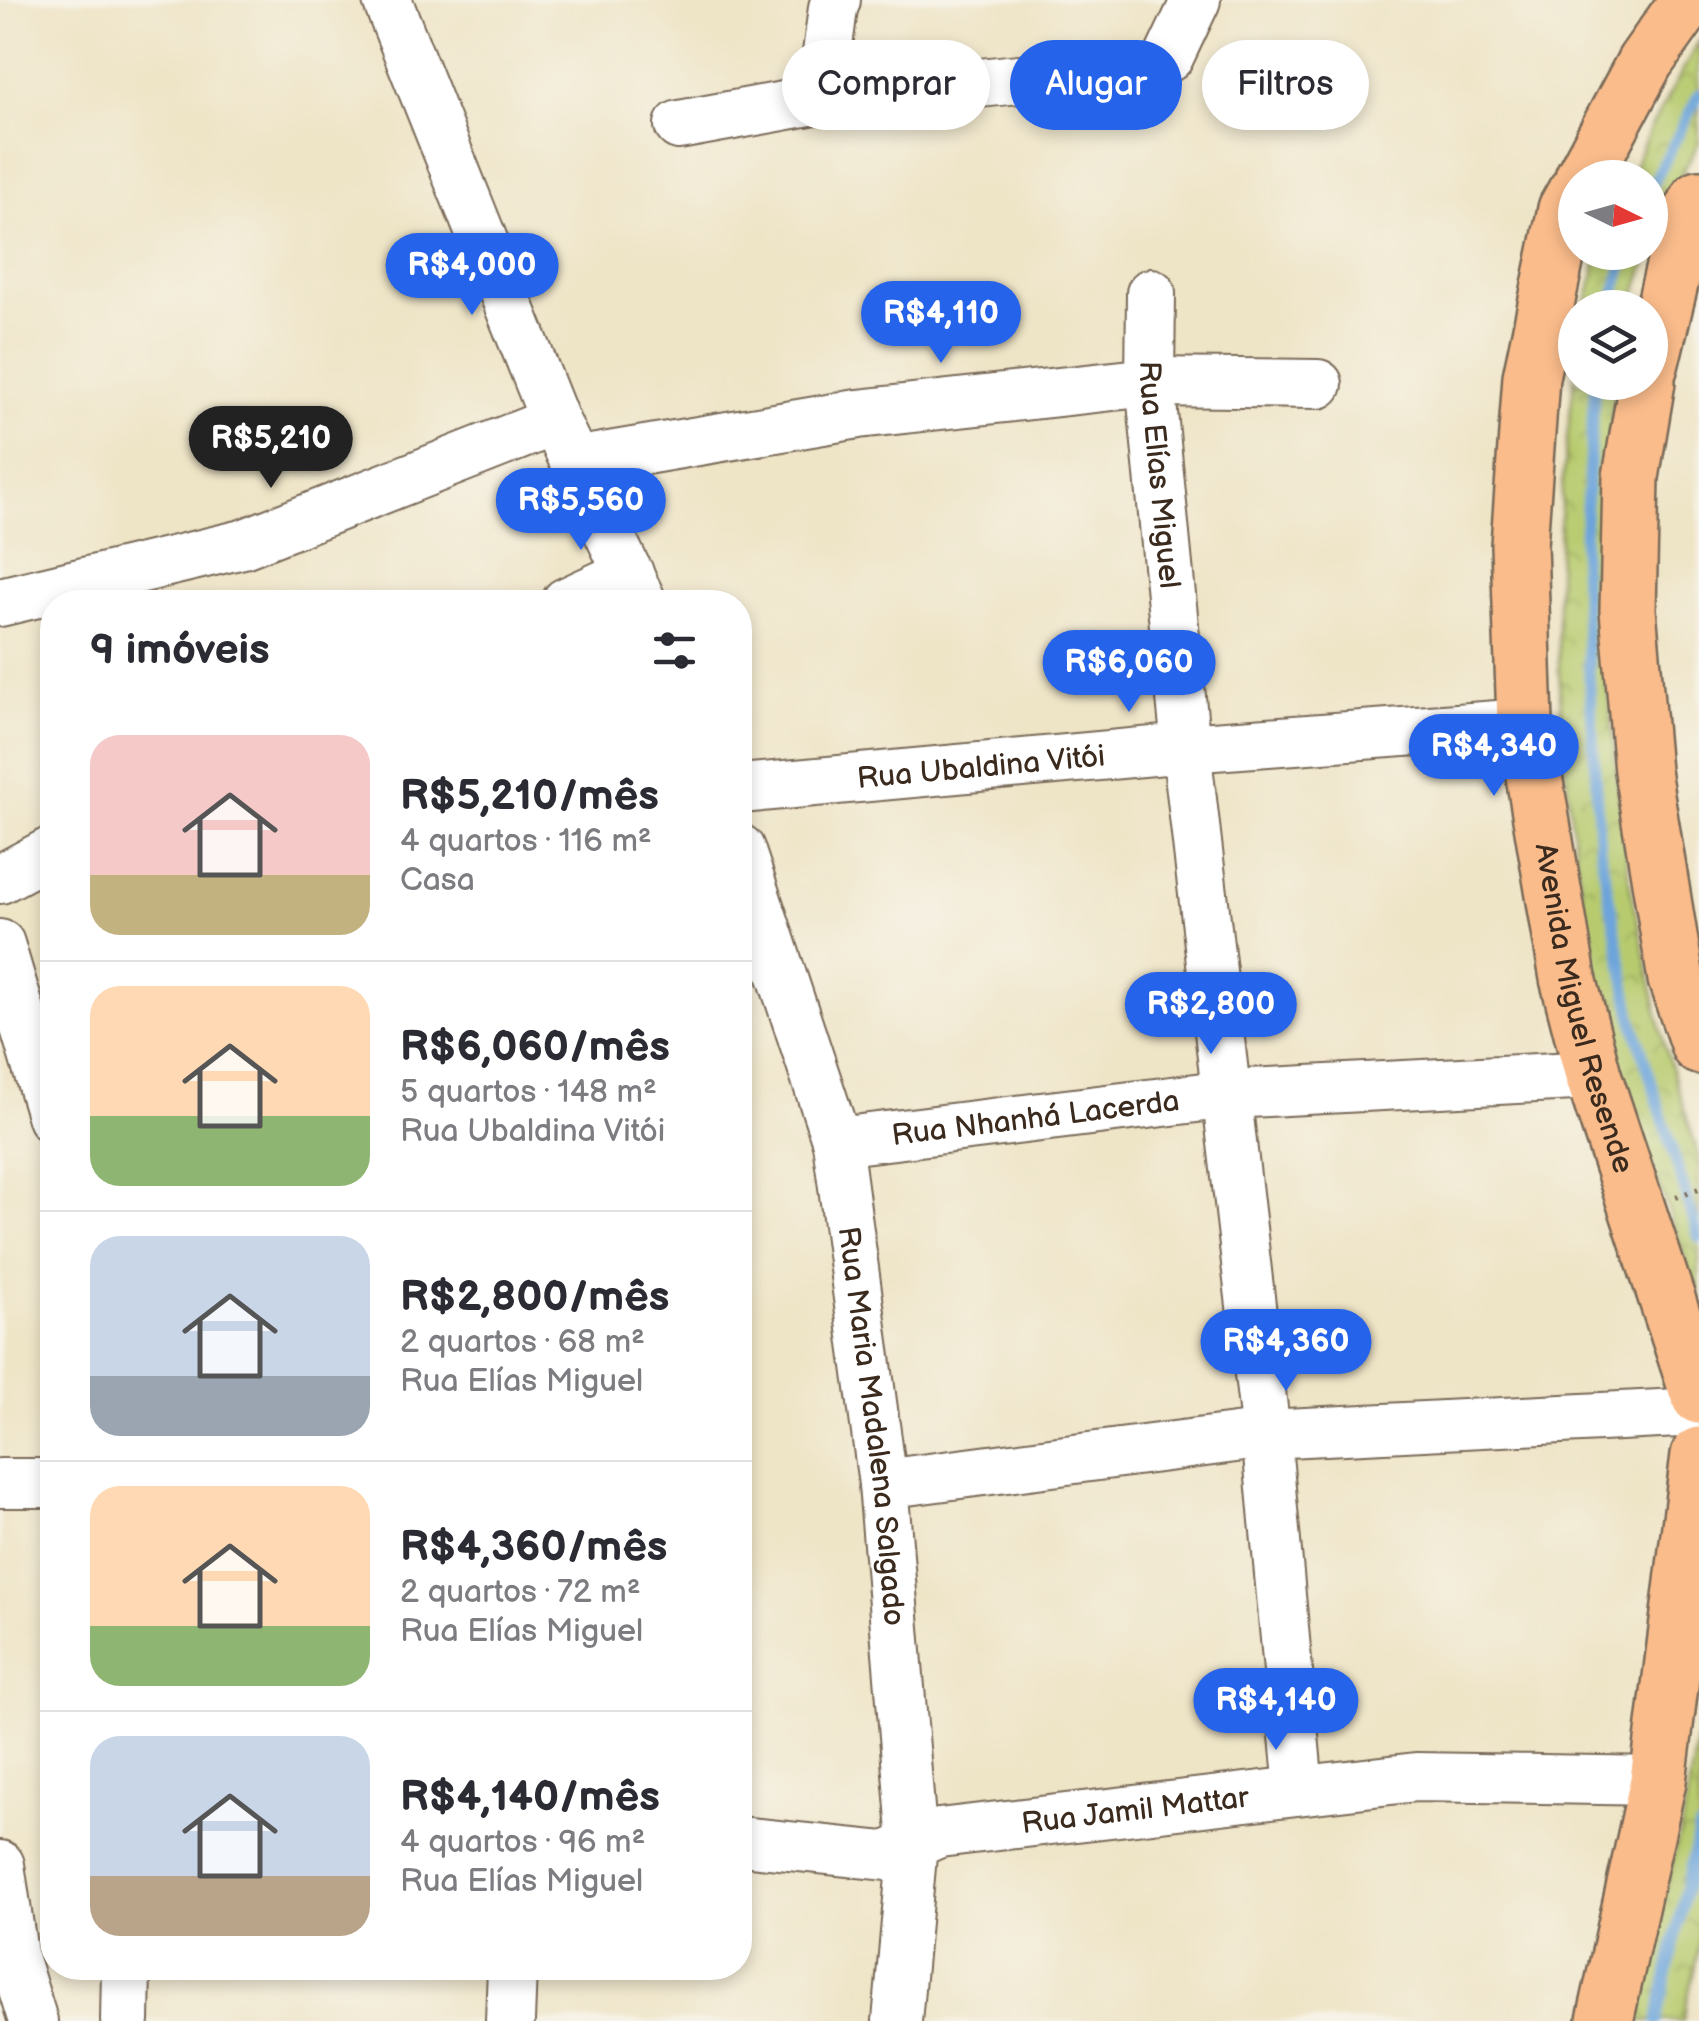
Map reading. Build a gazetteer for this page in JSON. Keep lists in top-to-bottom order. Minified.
{"streets":{"main road":["Avenida Miguel Resende"],"street":["Rua Elías Miguel","Rua Ubaldina Vitói","Rua Nhanhá Lacerda","Rua Maria Madalena Salgado","Rua Jamil Mattar"]},"crossings":[["Rua Elías Miguel","Rua Ubaldina Vitói"],["Rua Elías Miguel","Rua Nhanhá Lacerda"],["Rua Elías Miguel","Rua Jamil Mattar"],["Rua Ubaldina Vitói","Avenida Miguel Resende"],["Avenida Miguel Resende","Rua Nhanhá Lacerda"],["Rua Nhanhá Lacerda","Rua Maria Madalena Salgado"],["Rua Maria Madalena Salgado","Rua Jamil Mattar"]],"north":"right","page":{"chip":["Comprar","Alugar","Filtros"],"price":["R$4,000","R$4,110","R$5,210","R$5,560","R$6,060","R$4,340","R$2,800","R$4,360","R$4,140"],"heading":"9 imóveis","list":[{"name":"R$5,210/mês","note":"4 quartos · 116 m² · Casa"},{"name":"R$6,060/mês","note":"5 quartos · 148 m² · Rua Ubaldina Vitói"},{"name":"R$2,800/mês","note":"2 quartos · 68 m² · Rua Elías Miguel"},{"name":"R$4,360/mês","note":"2 quartos · 72 m² · Rua Elías Miguel"},{"name":"R$4,140/mês","note":"4 quartos · 96 m² · Rua Elías Miguel"}]}}
